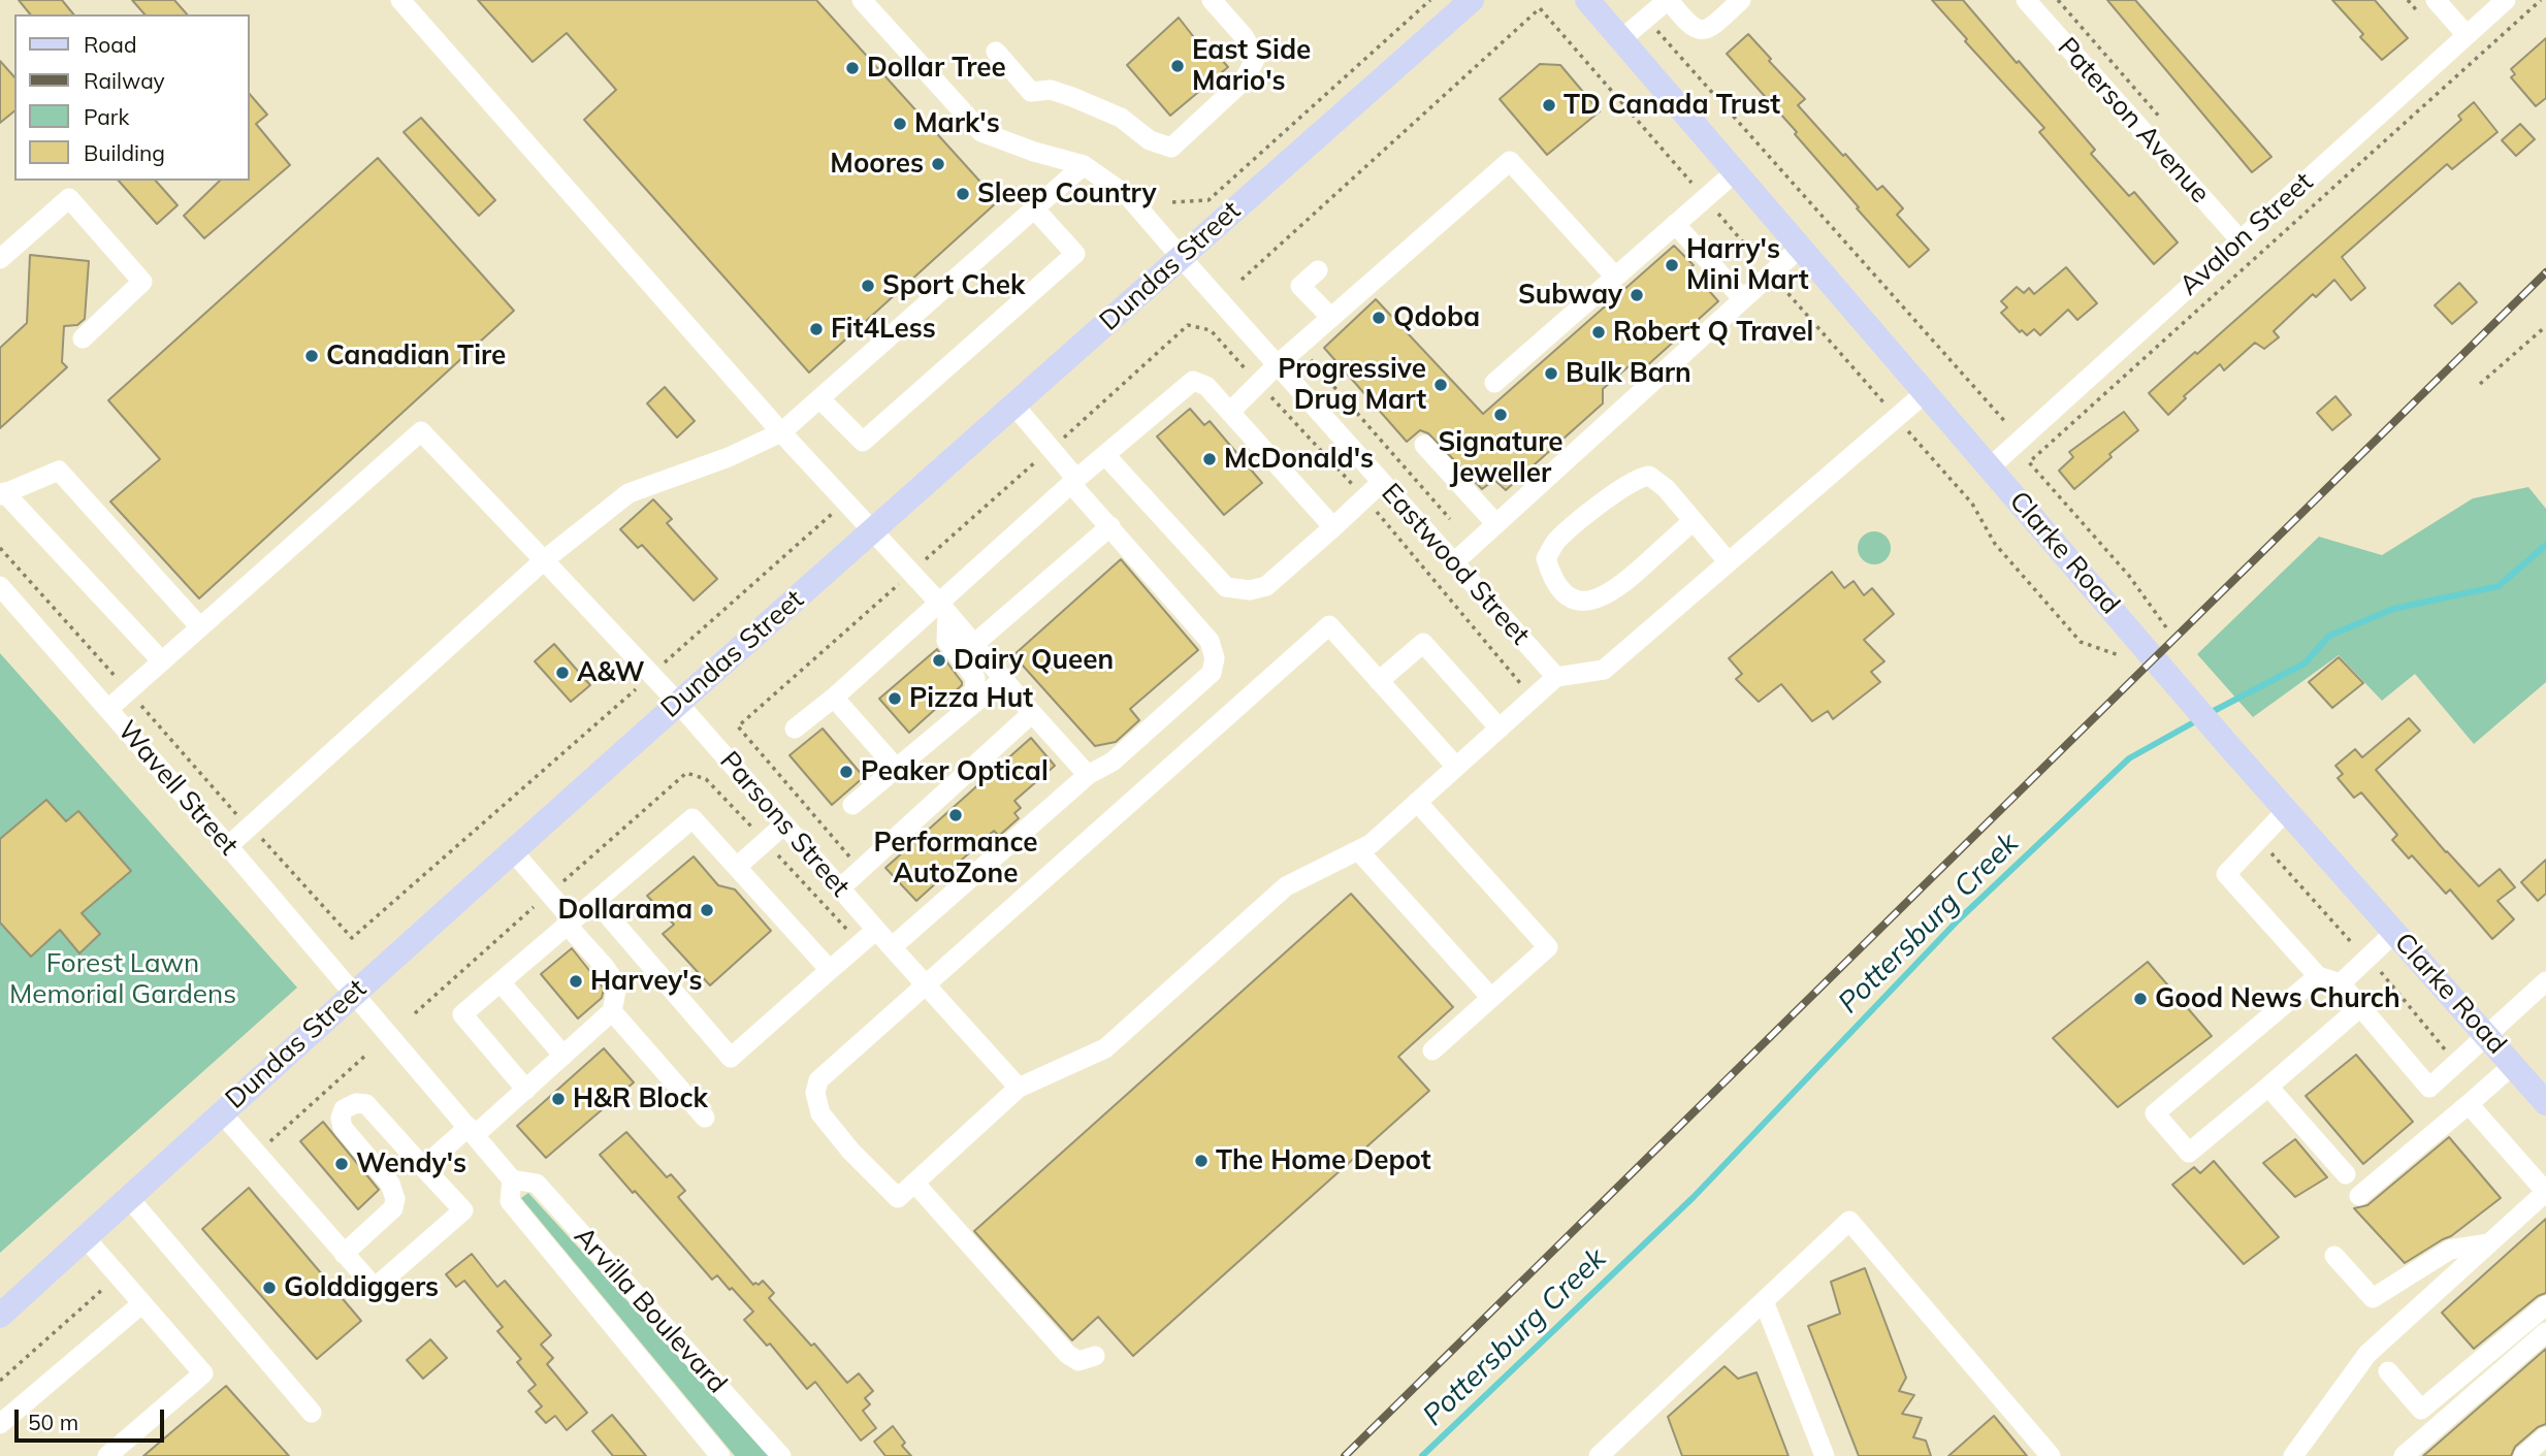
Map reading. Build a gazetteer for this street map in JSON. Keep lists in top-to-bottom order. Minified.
{"streets":{"main road":["Dundas Street","Clarke Road"],"street":["Paterson Avenue","Avalon Street","Eastwood Street","Wavell Street","Parsons Street","Arvilla Boulevard"]},"crossings":[["Paterson Avenue","Avalon Street"],["Avalon Street","Clarke Road"],["Dundas Street","Eastwood Street"],["Dundas Street","Wavell Street"],["Dundas Street","Parsons Street"],["Dundas Street","Arvilla Boulevard"],["Wavell Street","Arvilla Boulevard"]],"water":["Pottersburg Creek"],"parks":["Forest Lawn Memorial Gardens"],"places":["East Side Mario's","Dollar Tree","TD Canada Trust","Mark's","Moores","Sleep Country","Harry's Mini Mart","Sport Chek","Subway","Qdoba","Fit4Less","Robert Q Travel","Canadian Tire","Bulk Barn","Progressive Drug Mart","Signature Jeweller","McDonald's","Dairy Queen","A&W","Pizza Hut","Peaker Optical","Performance AutoZone","Dollarama","Harvey's","Good News Church","H&R Block","The Home Depot","Wendy's","Golddiggers"],"legend":["Road","Railway","Park","Building"],"scale_bar":"50 m"}
